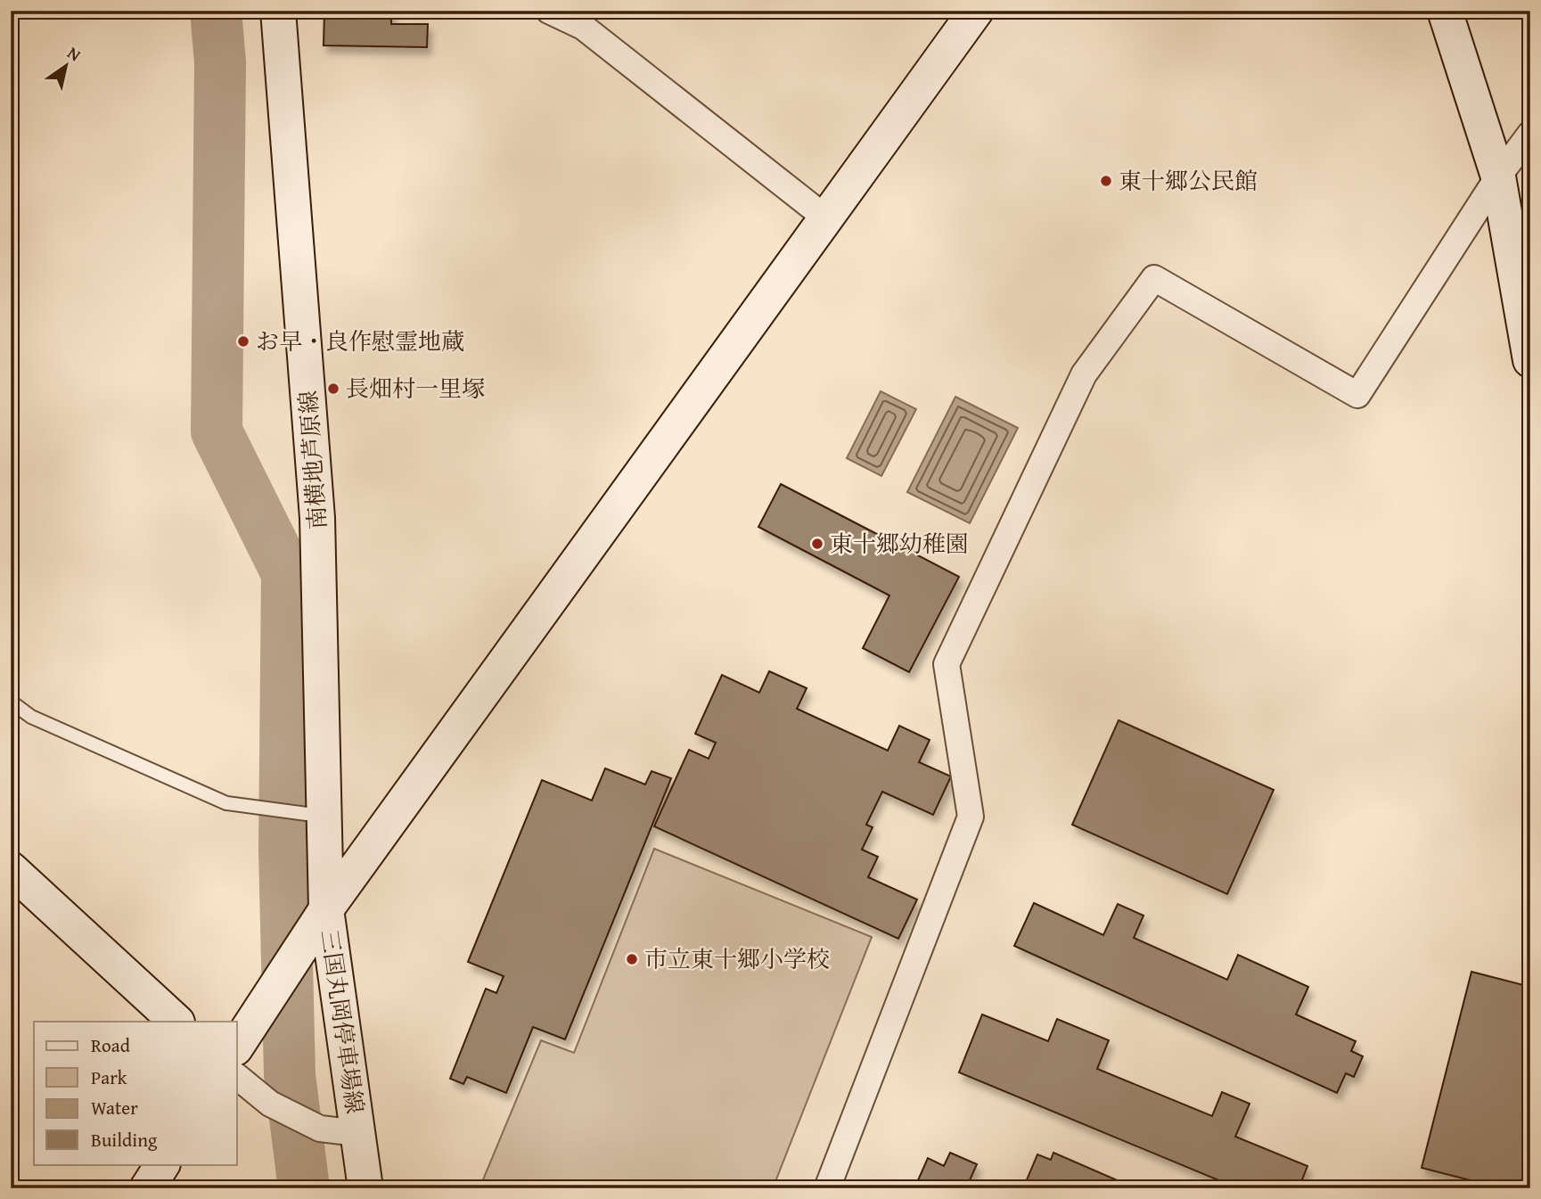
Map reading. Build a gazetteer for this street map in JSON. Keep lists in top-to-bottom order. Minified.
{"streets":{"main road":["南横地芦原線","三国丸岡停車場線"]},"crossings":[["南横地芦原線","三国丸岡停車場線"]],"places":["東十郷公民館","お早・良作慰霊地蔵","長畑村一里塚","東十郷幼稚園","市立東十郷小学校"],"legend":["Road","Park","Water","Building"],"north":"top right"}
